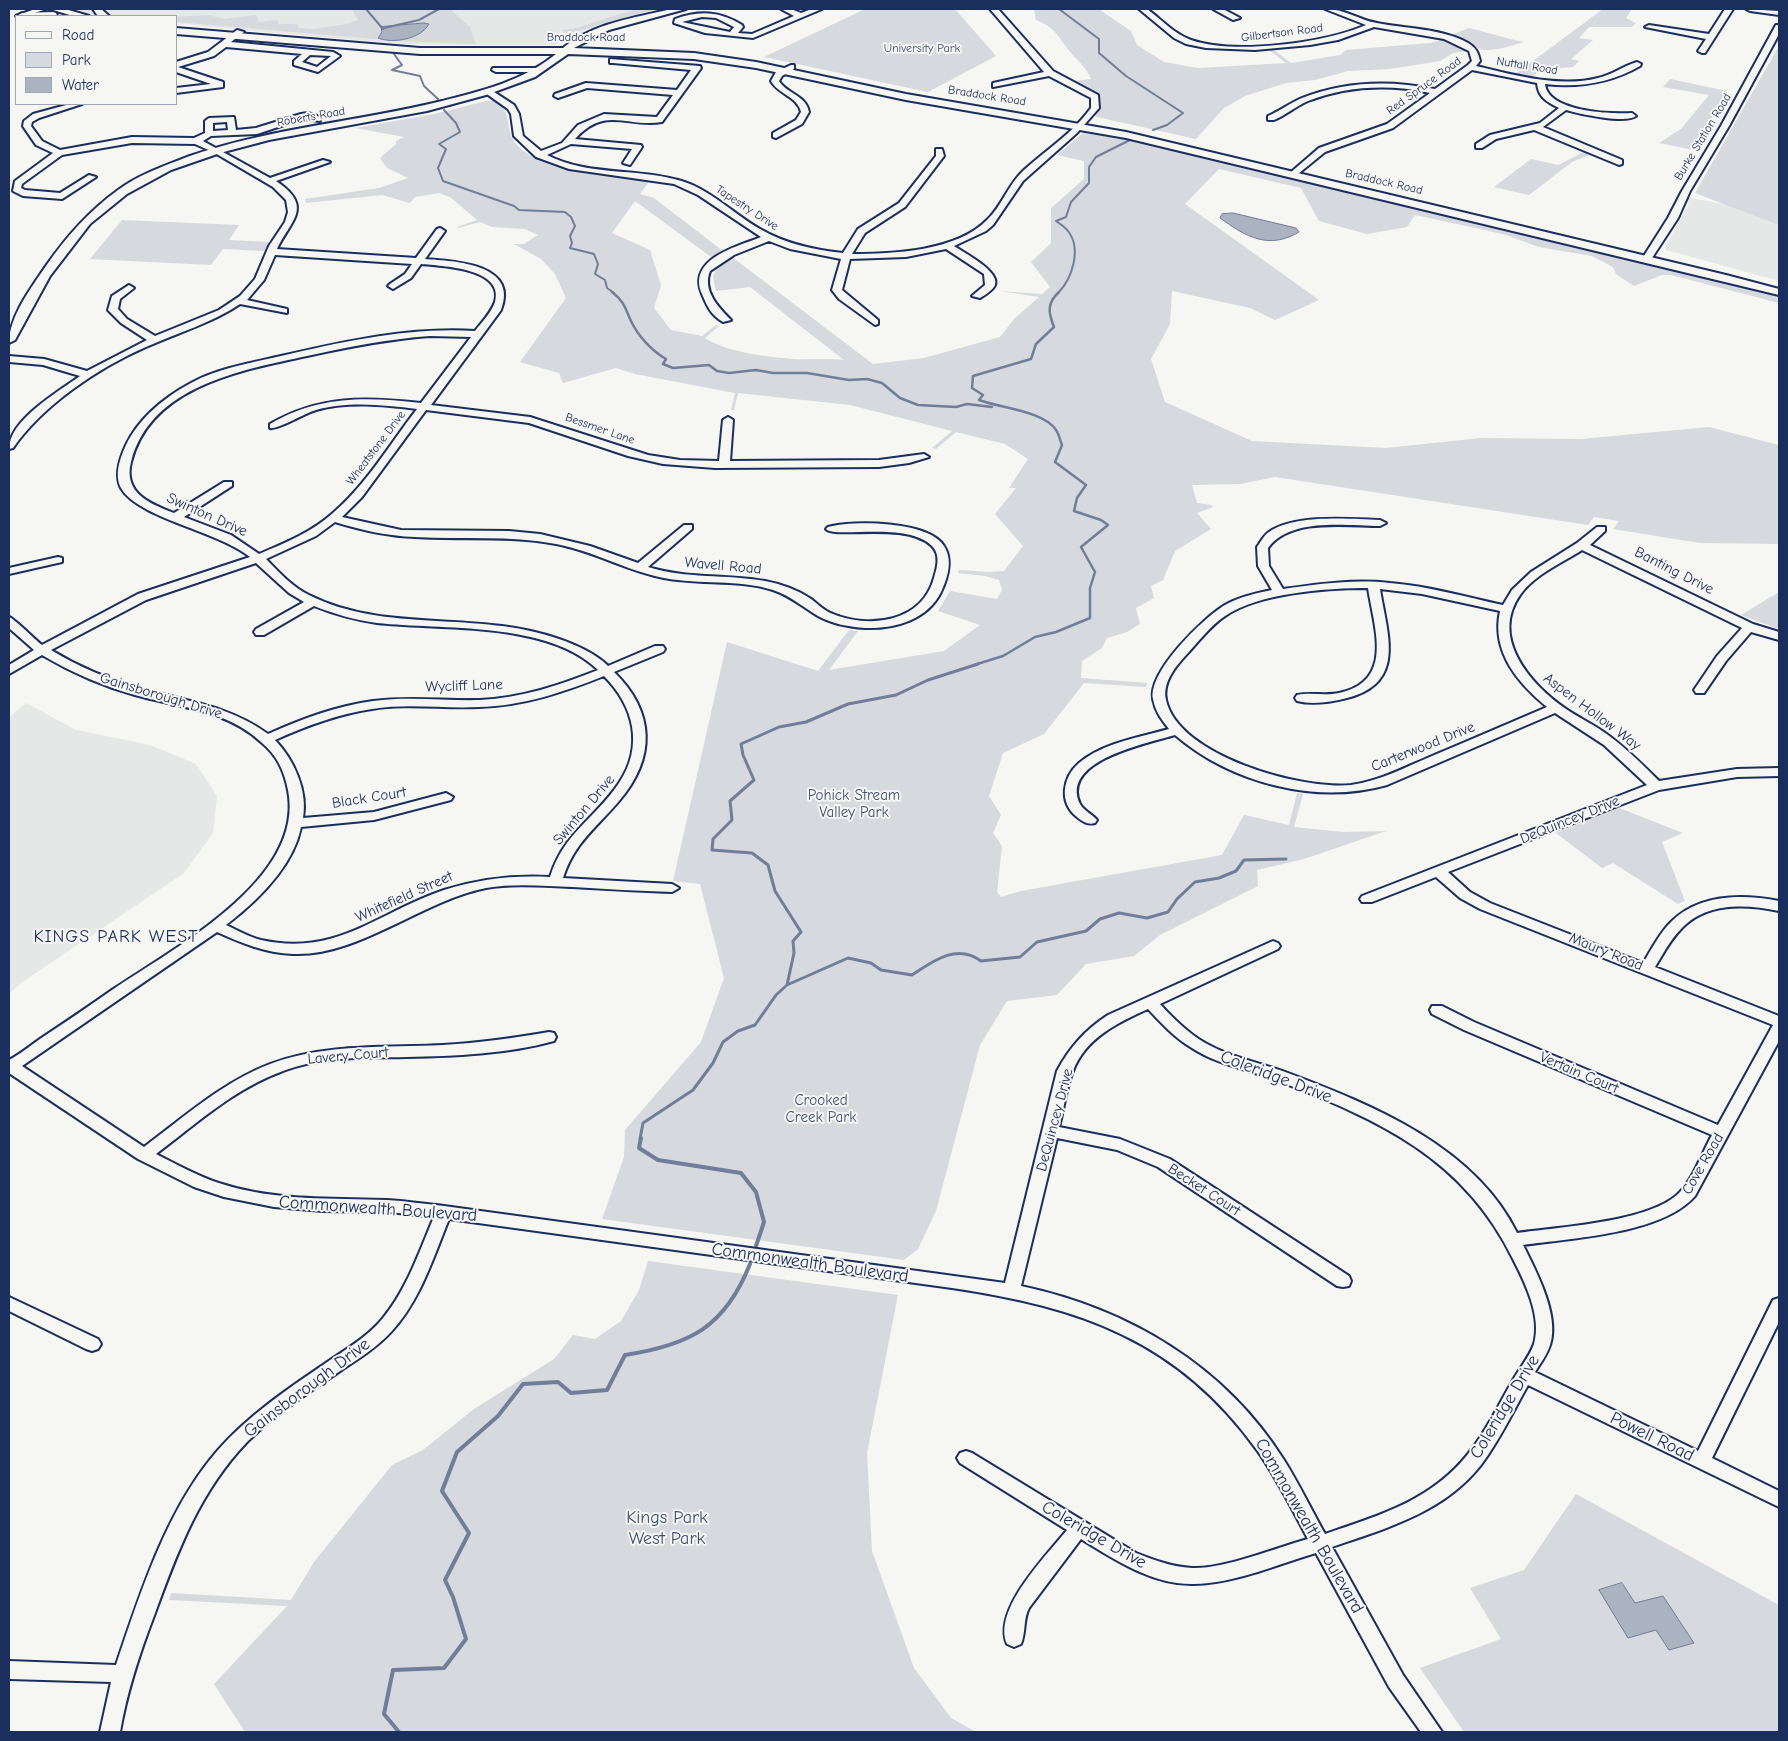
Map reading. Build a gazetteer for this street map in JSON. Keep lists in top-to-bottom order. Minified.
{"streets":{"main road":["Braddock Road","Roberts Road"],"street":["Gilbertson Road","Nuttall Road","Red Spruce Road","Burke Station Road","Tapestry Drive","Bessmer Lane","Wheatstone Drive","Swinton Drive","Wavell Road","Banting Drive","Wycliff Lane","Gainsborough Drive","Aspen Hollow Way","Carterwood Drive","Black Court","DeQuincey Drive","Whitefield Street","Maury Road","Lavery Court","Vertain Court","Coleridge Drive","Cove Road","Becket Court","Commonwealth Boulevard","Powell Road"]},"crossings":[["Gilbertson Road","Red Spruce Road"],["Braddock Road","Red Spruce Road"],["Braddock Road","Roberts Road"],["Braddock Road","Burke Station Road"],["Braddock Road","Tapestry Drive"],["Nuttall Road","Red Spruce Road"],["Roberts Road","Tapestry Drive"],["Bessmer Lane","Wheatstone Drive"],["Wheatstone Drive","Swinton Drive"],["Wheatstone Drive","Wavell Road"],["Wheatstone Drive","Gainsborough Drive"],["Swinton Drive","Wycliff Lane"],["Swinton Drive","Whitefield Street"],["Banting Drive","Aspen Hollow Way"],["Wycliff Lane","Gainsborough Drive"],["Gainsborough Drive","Black Court"],["Gainsborough Drive","Whitefield Street"],["Gainsborough Drive","Commonwealth Boulevard"],["Aspen Hollow Way","Carterwood Drive"],["Aspen Hollow Way","DeQuincey Drive"],["DeQuincey Drive","Maury Road"],["DeQuincey Drive","Coleridge Drive"],["DeQuincey Drive","Becket Court"],["DeQuincey Drive","Commonwealth Boulevard"],["Lavery Court","Commonwealth Boulevard"],["Vertain Court","Cove Road"],["Coleridge Drive","Cove Road"],["Coleridge Drive","Commonwealth Boulevard"],["Coleridge Drive","Powell Road"]],"districts":["KINGS PARK WEST"],"parks":["University Park","Pohick Stream Valley Park","Crooked Creek Park","Kings Park West Park"],"legend":["Road","Park","Water"]}
